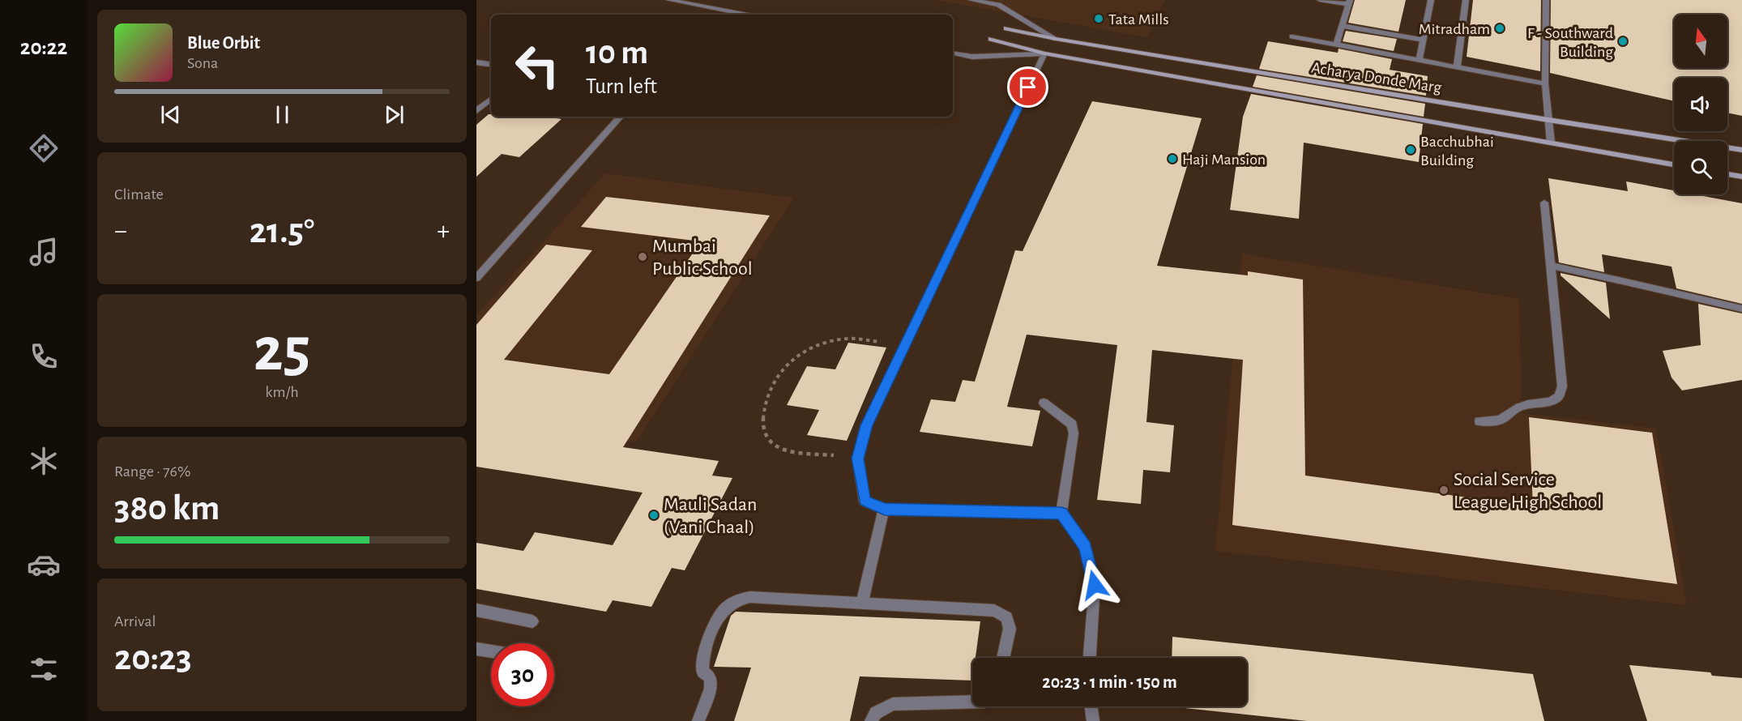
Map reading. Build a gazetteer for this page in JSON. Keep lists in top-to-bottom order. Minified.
{"streets":{"main road":["Acharya Donde Marg"]},"places":["Tata Mills","Mitradham","F - Southward Building","Bacchubhai Building","Haji Mansion","Mumbai Public School","Social Service League High School","Mauli Sadan (Vani Chaal)"],"north":"top","page":{"tabs":"20:22","turn":["10 m","Turn left"],"song":["Blue Orbit","Sona"],"tile":["Climate",["25","km/h"],["Range · 76%","380 km"],["Arrival","20:23"]],"heat":["−","21.5°","+"],"limit":"30","trip":"20:23 · 1 min · 150 m"}}
